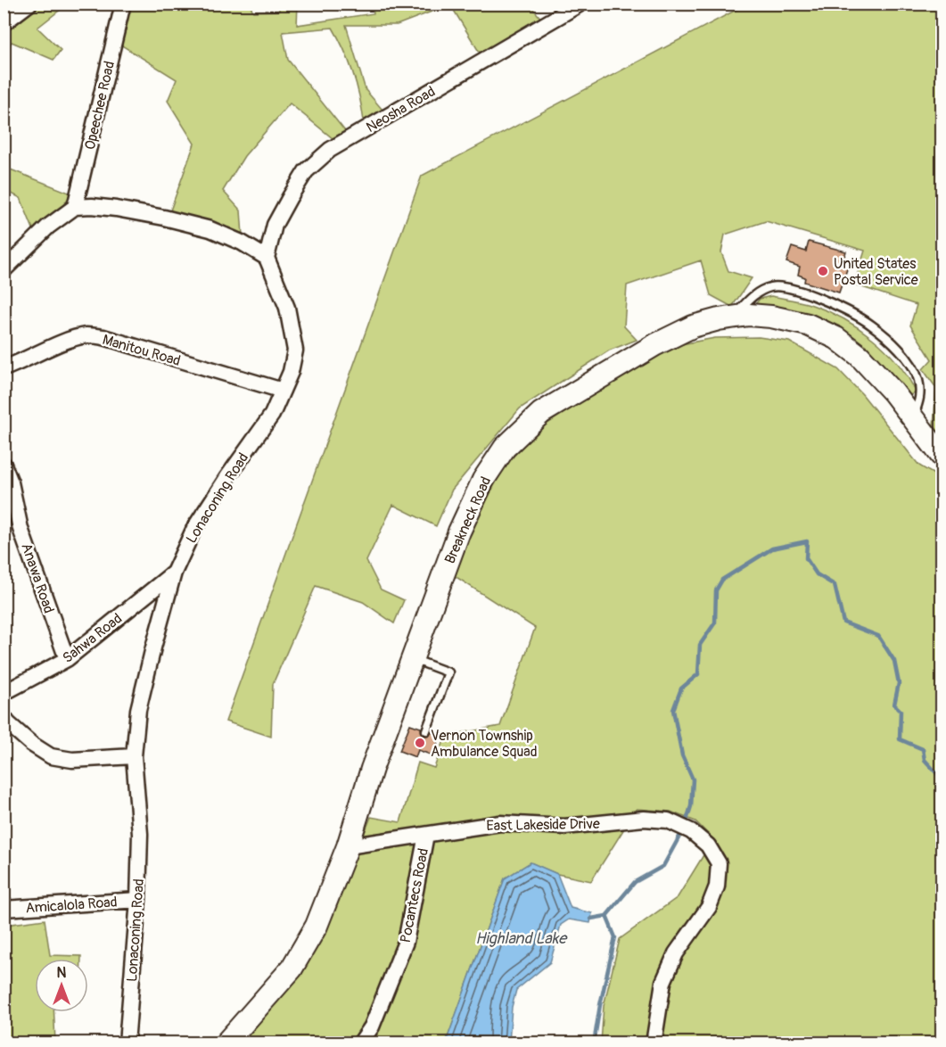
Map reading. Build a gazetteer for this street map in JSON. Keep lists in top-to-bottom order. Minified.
{"streets":{"street":["Opeechee Road","Neosha Road","Manitou Road","Lonaconing Road","Breakneck Road","Anawa Road","Sahwa Road","East Lakeside Drive","Pocantecs Road","Amicalola Road"]},"crossings":[["Neosha Road","Lonaconing Road"],["Manitou Road","Lonaconing Road"],["Lonaconing Road","Sahwa Road"],["Lonaconing Road","Amicalola Road"],["Breakneck Road","East Lakeside Drive"],["Anawa Road","Sahwa Road"],["East Lakeside Drive","Pocantecs Road"]],"water":["Highland Lake"],"places":["United States Postal Service","Vernon Township Ambulance Squad"],"north":"top"}
